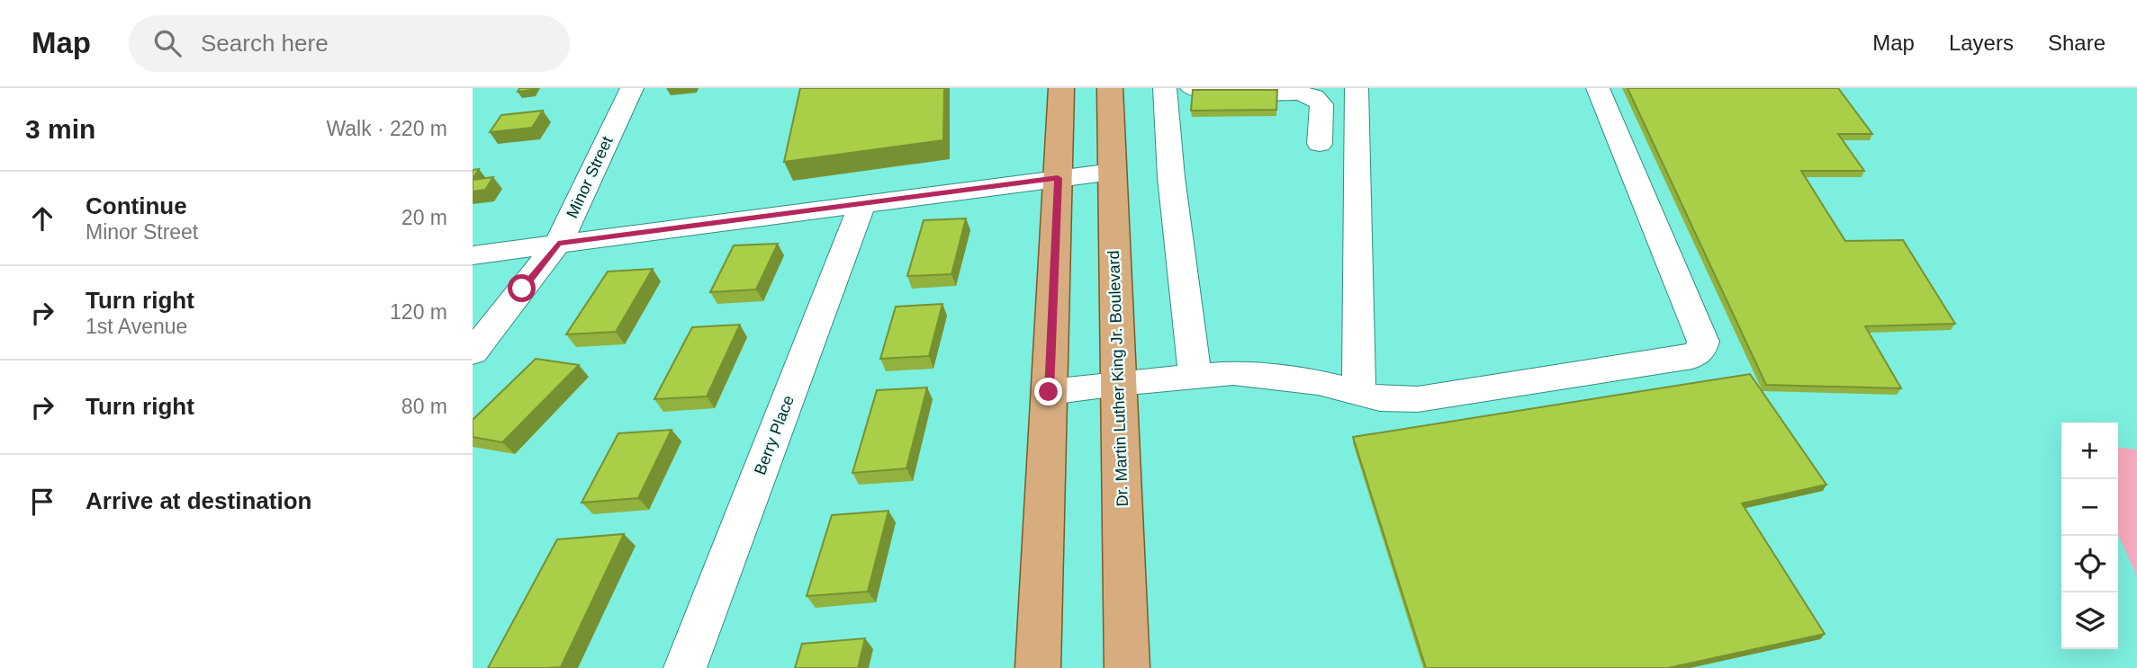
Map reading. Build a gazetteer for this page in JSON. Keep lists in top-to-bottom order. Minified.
{"streets":{"main road":["Dr. Martin Luther King Jr. Boulevard"],"street":["Minor Street","Berry Place"]},"page":{"header":"Map","search":"Search here","nav":["Map","Layers","Share"],"heading":["3 min","Walk · 220 m"],"list":[["Continue","Minor Street","20 m"],["Turn right","1st Avenue","120 m"],["Turn right","80 m"],"Arrive at destination"],"map_buttons":["+","−"]}}
